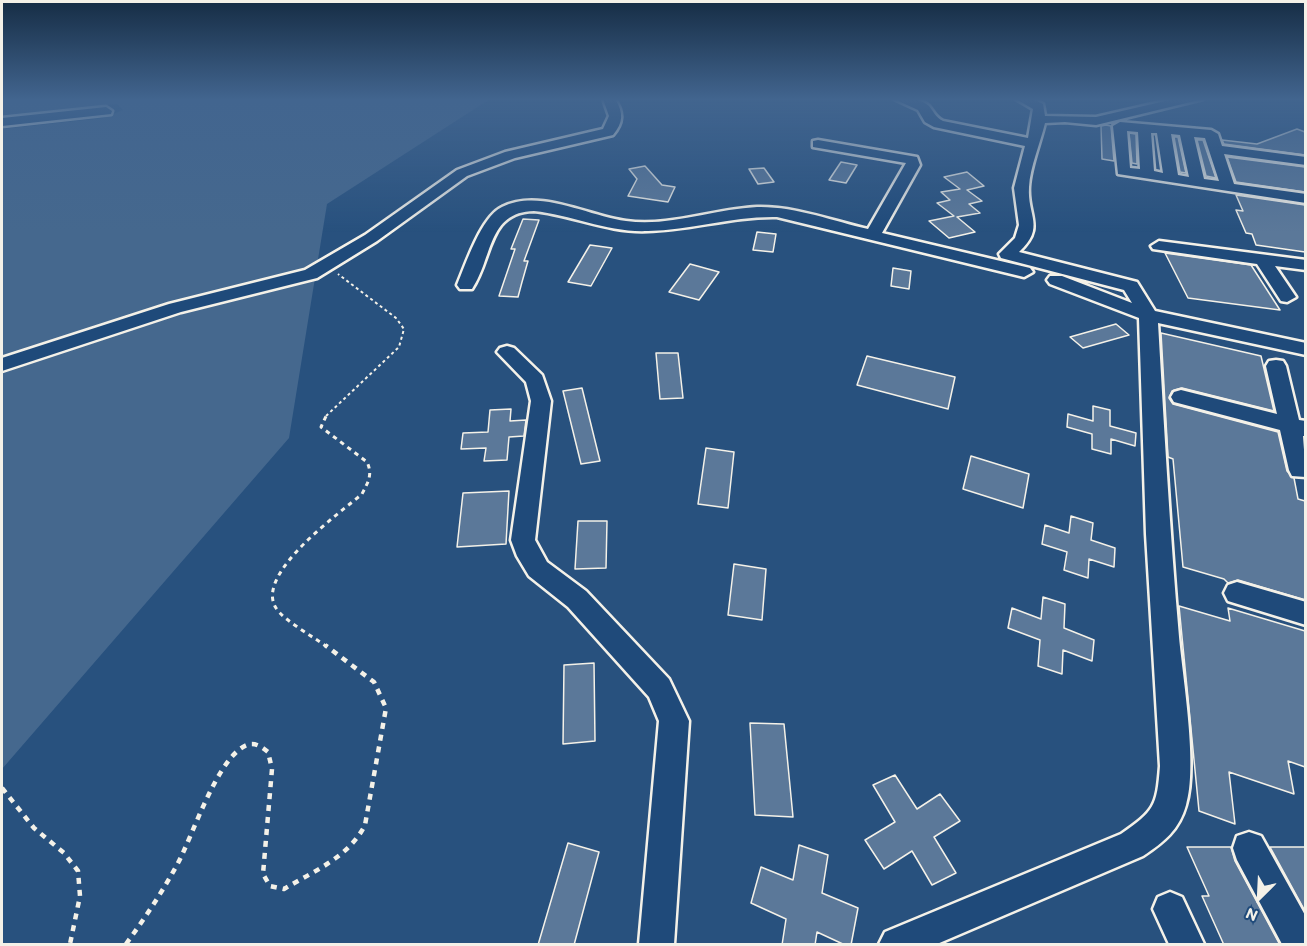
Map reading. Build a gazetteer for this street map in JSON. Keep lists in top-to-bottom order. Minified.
{"north":"bottom left"}
